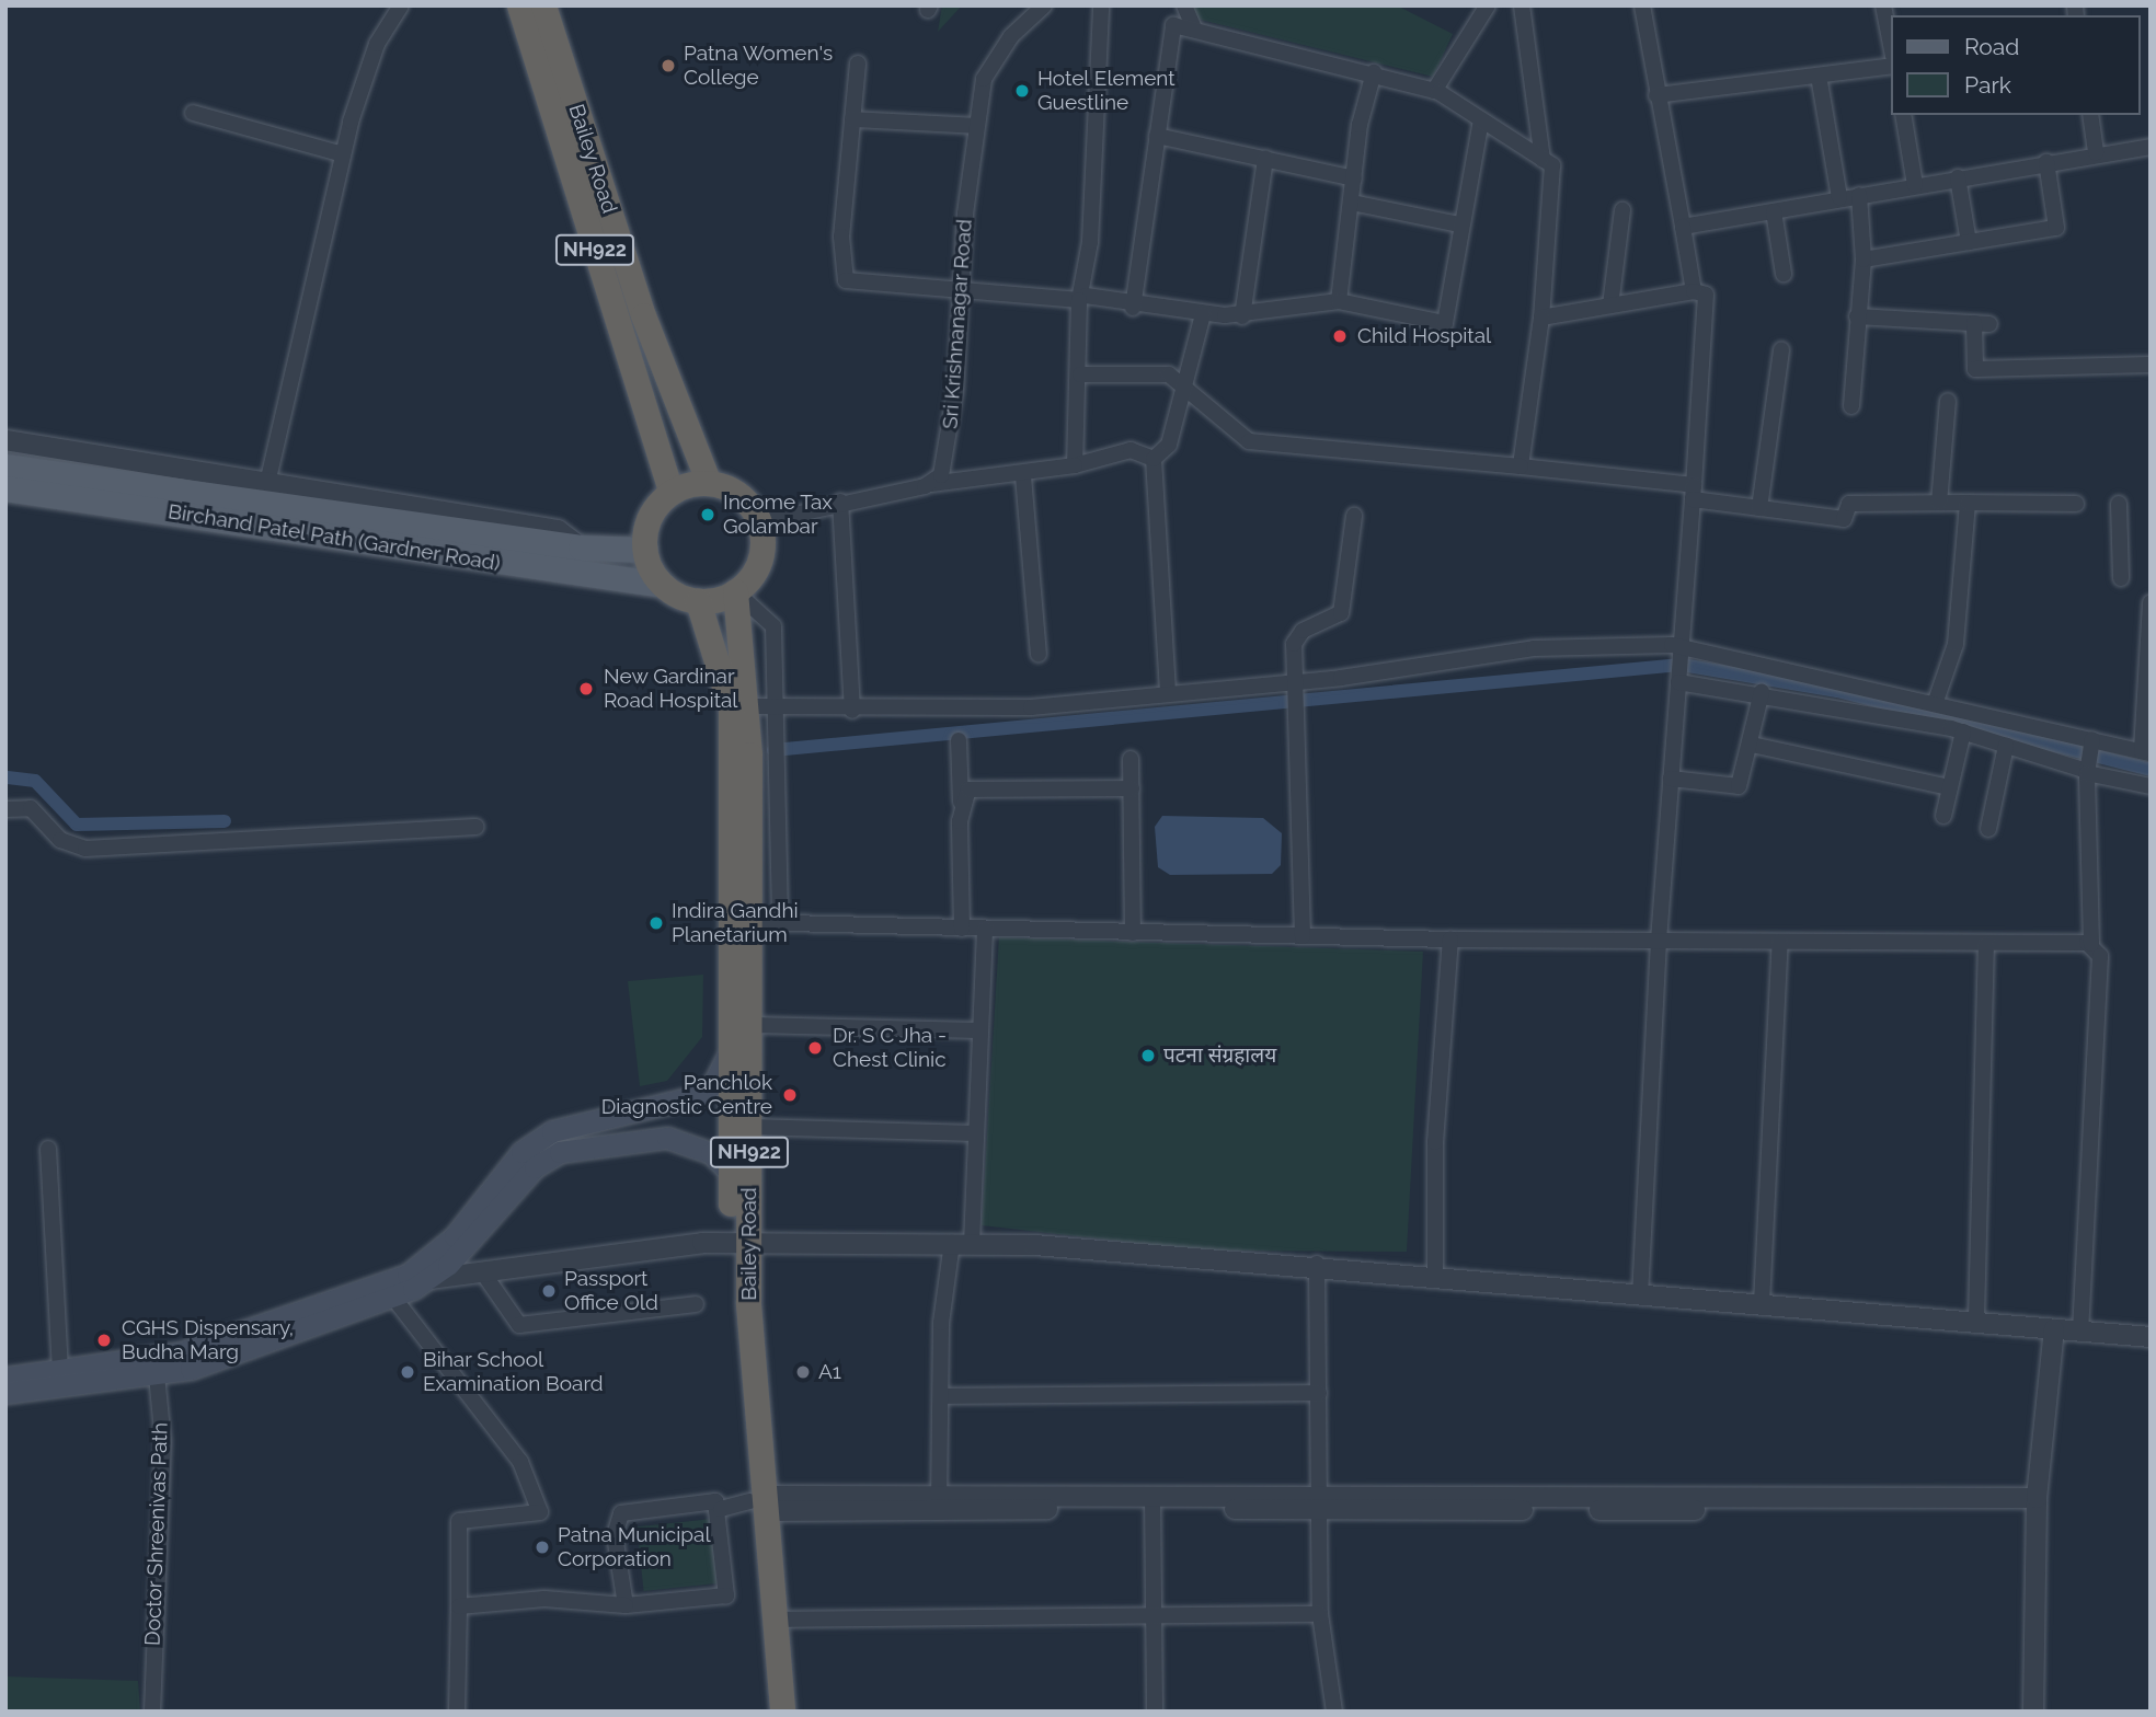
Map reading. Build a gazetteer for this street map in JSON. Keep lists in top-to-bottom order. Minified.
{"streets":{"highway":["Bailey Road","NH922"],"main road":["Birchand Patel Path (Gardner Road)"],"street":["Sri Krishnanagar Road","Doctor Shreenivas Path"]},"crossings":[["Bailey Road","NH922"],["Bailey Road","Birchand Patel Path (Gardner Road)"],["NH922","Birchand Patel Path (Gardner Road)"]],"places":["Patna Women's College","Hotel Element Guestline","Child Hospital","Income Tax Golambar","New Gardinar Road Hospital","Indira Gandhi Planetarium","Dr. S C Jha - Chest Clinic","पटना संग्रहालय","Panchlok Diagnostic Centre","Passport Office Old","CGHS Dispensary, Budha Marg","Bihar School Examination Board","A1","Patna Municipal Corporation"],"legend":["Road","Park"]}
